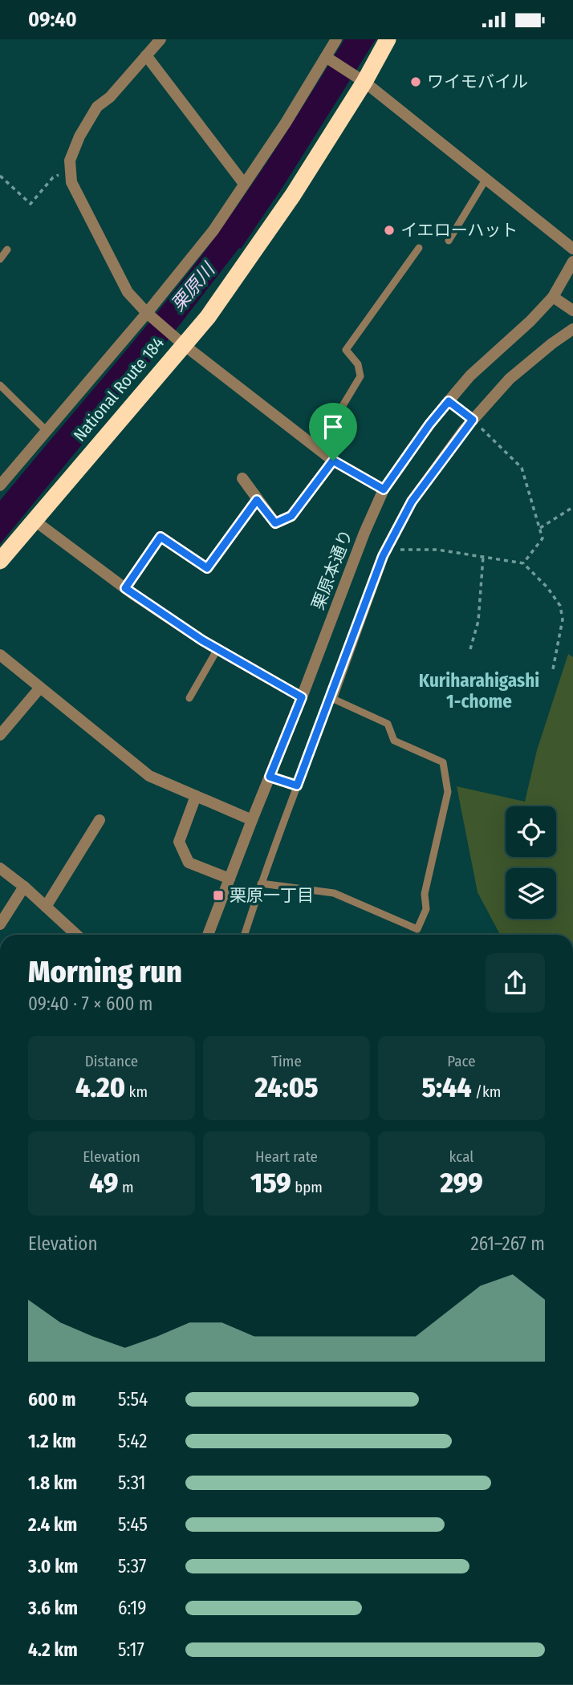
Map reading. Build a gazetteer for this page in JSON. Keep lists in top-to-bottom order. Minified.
{"streets":{"highway":["National Route 184"],"street":["栗原本通り"]},"districts":["Kuriharahigashi 1-chome"],"water":["栗原川"],"places":{"other":["ワイモバイル","イエローハット"],"transit":["栗原一丁目"]},"page":{"status":"09:40","heading":["Morning run","09:40 · 7 × 600 m"],"stats":[["Distance","4.20 km"],["Time","24:05"],["Pace","5:44 /km"],["Elevation","49 m"],["Heart rate","159 bpm"],["kcal","299"]],"chart":["Elevation","261–267 m"],"list":[{"name":"600 m","note":"5:54"},{"name":"1.2 km","note":"5:42"},{"name":"1.8 km","note":"5:31"},{"name":"2.4 km","note":"5:45"},{"name":"3.0 km","note":"5:37"},{"name":"3.6 km","note":"6:19"},{"name":"4.2 km","note":"5:17"}]}}
